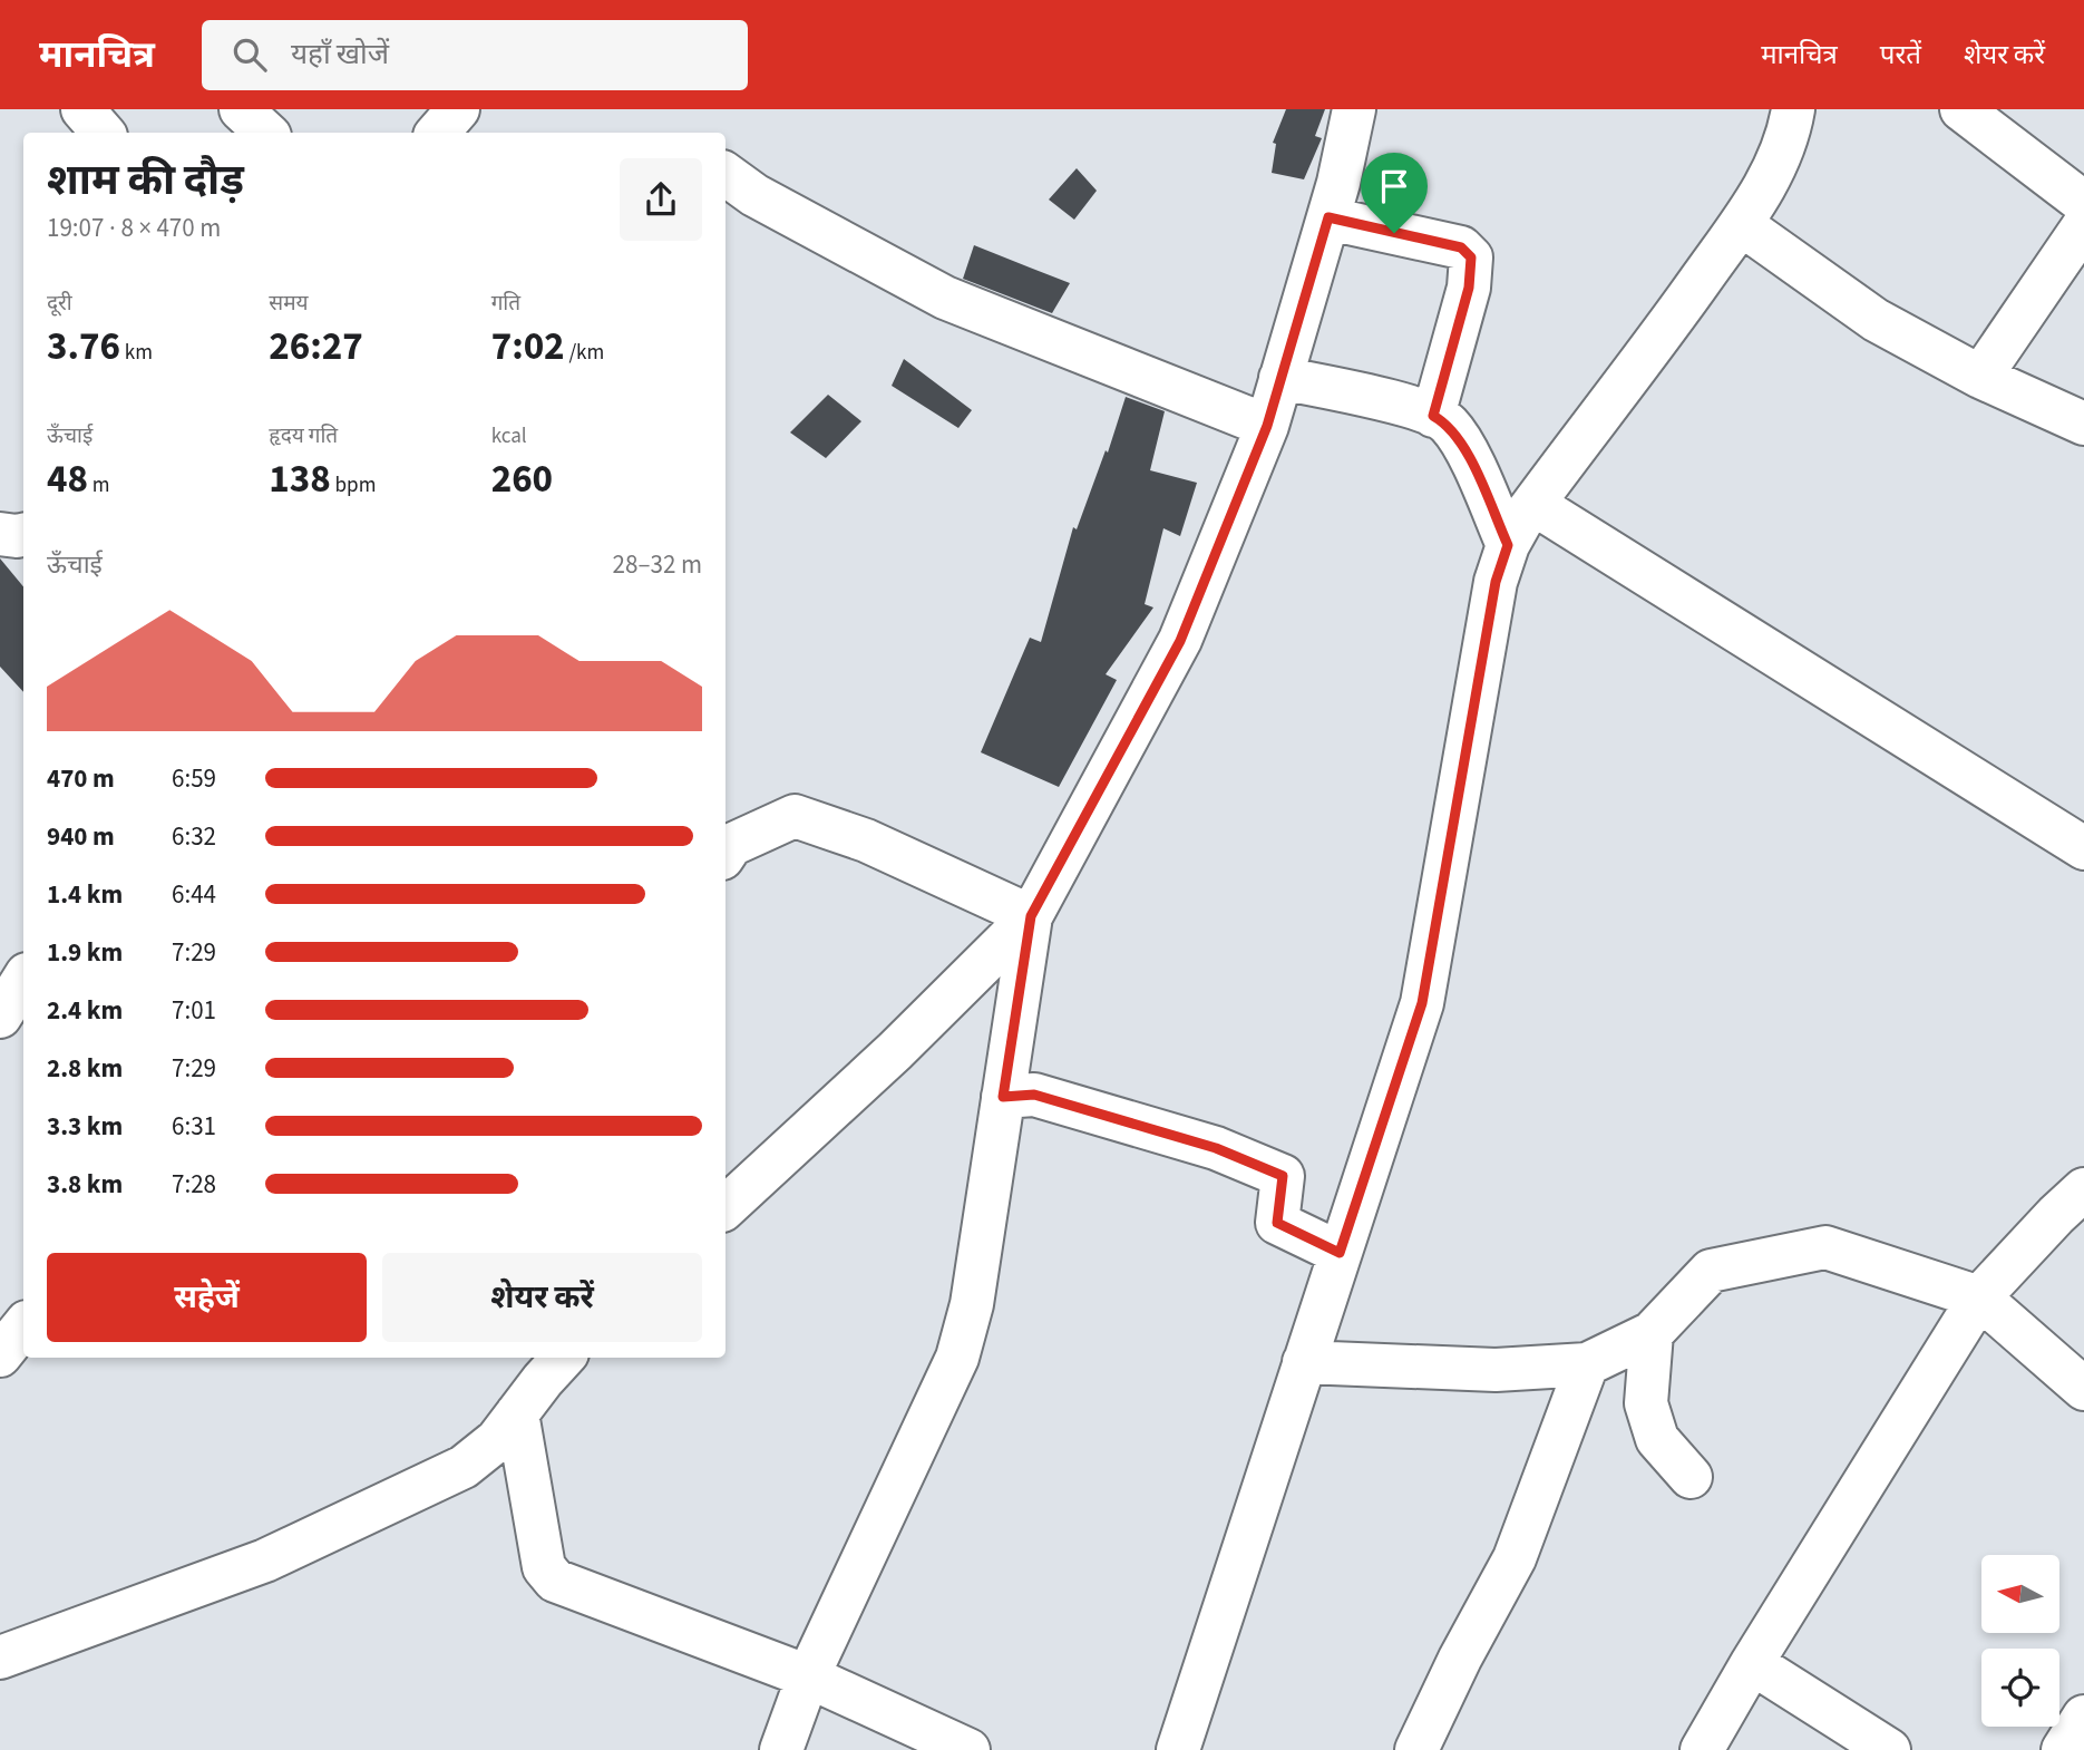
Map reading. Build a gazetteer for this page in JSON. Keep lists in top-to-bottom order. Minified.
{"north":"left","page":{"header":"मानचित्र","search":"यहाँ खोजें","nav":["मानचित्र","परतें","शेयर करें"],"heading":["शाम की दौड़","19:07 · 8 × 470 m"],"stats":[["दूरी","3.76 km"],["समय","26:27"],["गति","7:02 /km"],["ऊँचाई","48 m"],["हृदय गति","138 bpm"],["kcal","260"]],"chart":["ऊँचाई","28–32 m"],"list":[{"name":"470 m","note":"6:59"},{"name":"940 m","note":"6:32"},{"name":"1.4 km","note":"6:44"},{"name":"1.9 km","note":"7:29"},{"name":"2.4 km","note":"7:01"},{"name":"2.8 km","note":"7:29"},{"name":"3.3 km","note":"6:31"},{"name":"3.8 km","note":"7:28"}],"buttons":["सहेजें","शेयर करें"]}}
